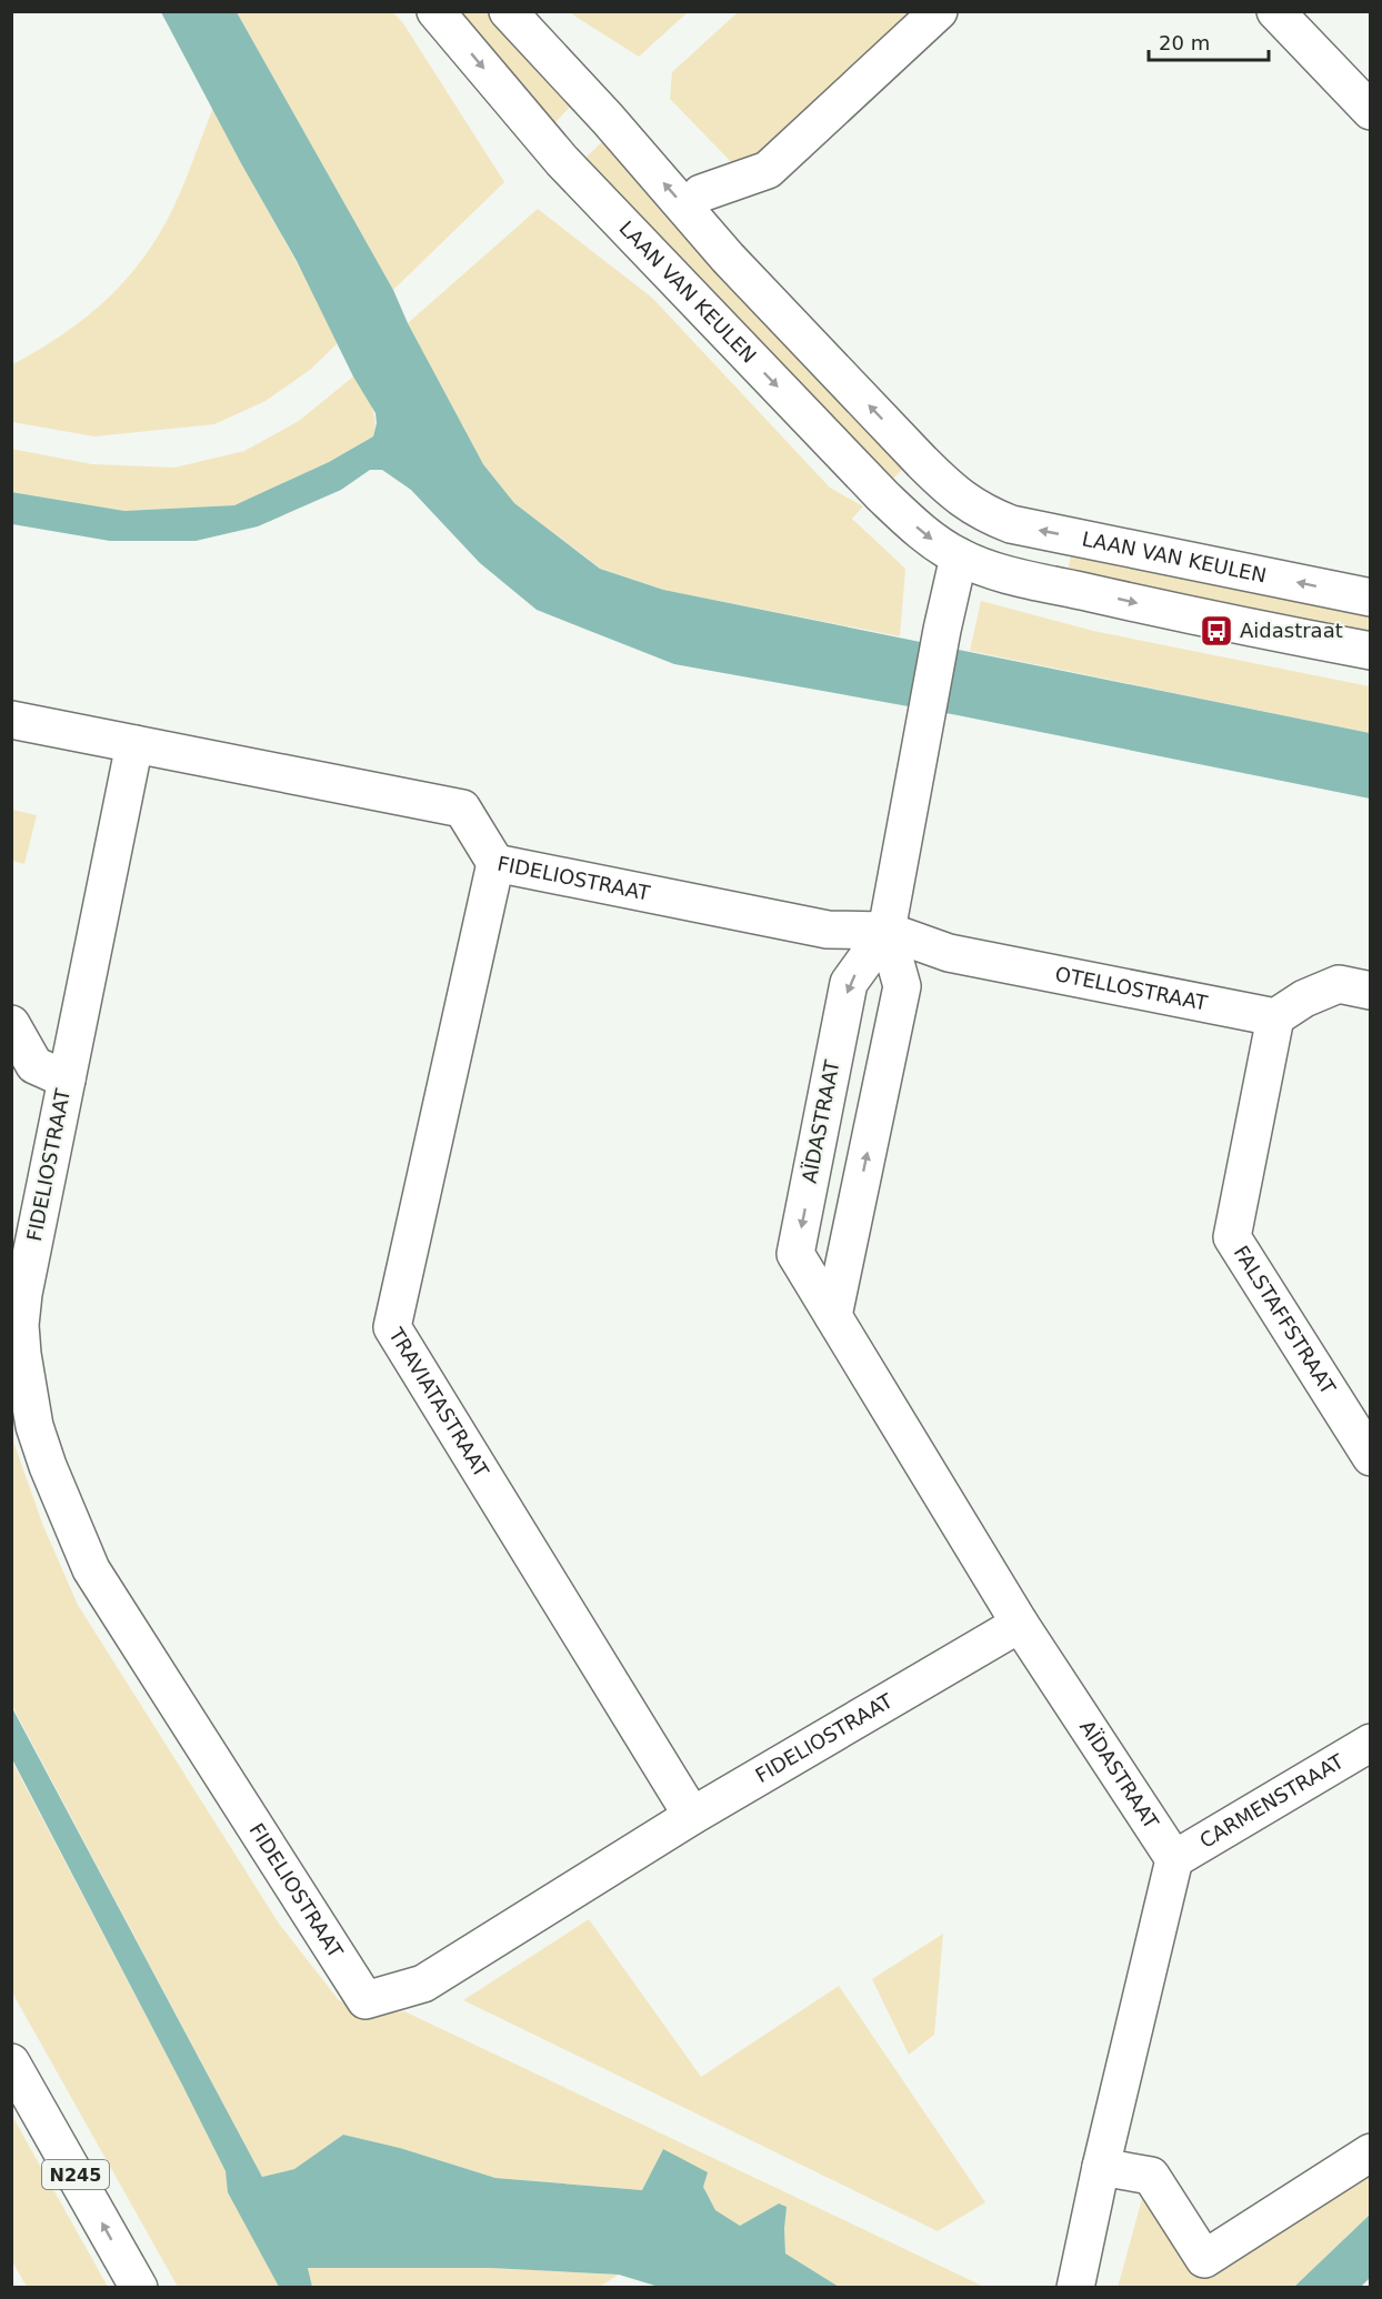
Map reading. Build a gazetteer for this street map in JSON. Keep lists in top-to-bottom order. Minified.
{"streets":{"street":["LAAN VAN KEULEN","FIDELIOSTRAAT","OTELLOSTRAAT","AÏDASTRAAT","FALSTAFFSTRAAT","TRAVIATASTRAAT","CARMENSTRAAT","N245"]},"crossings":[["LAAN VAN KEULEN","AÏDASTRAAT"],["FIDELIOSTRAAT","OTELLOSTRAAT"],["FIDELIOSTRAAT","AÏDASTRAAT"],["FIDELIOSTRAAT","TRAVIATASTRAAT"],["OTELLOSTRAAT","AÏDASTRAAT"],["OTELLOSTRAAT","FALSTAFFSTRAAT"],["AÏDASTRAAT","CARMENSTRAAT"]],"places":{"bus stop":["Aidastraat"]},"scale_bar":"20 m"}
